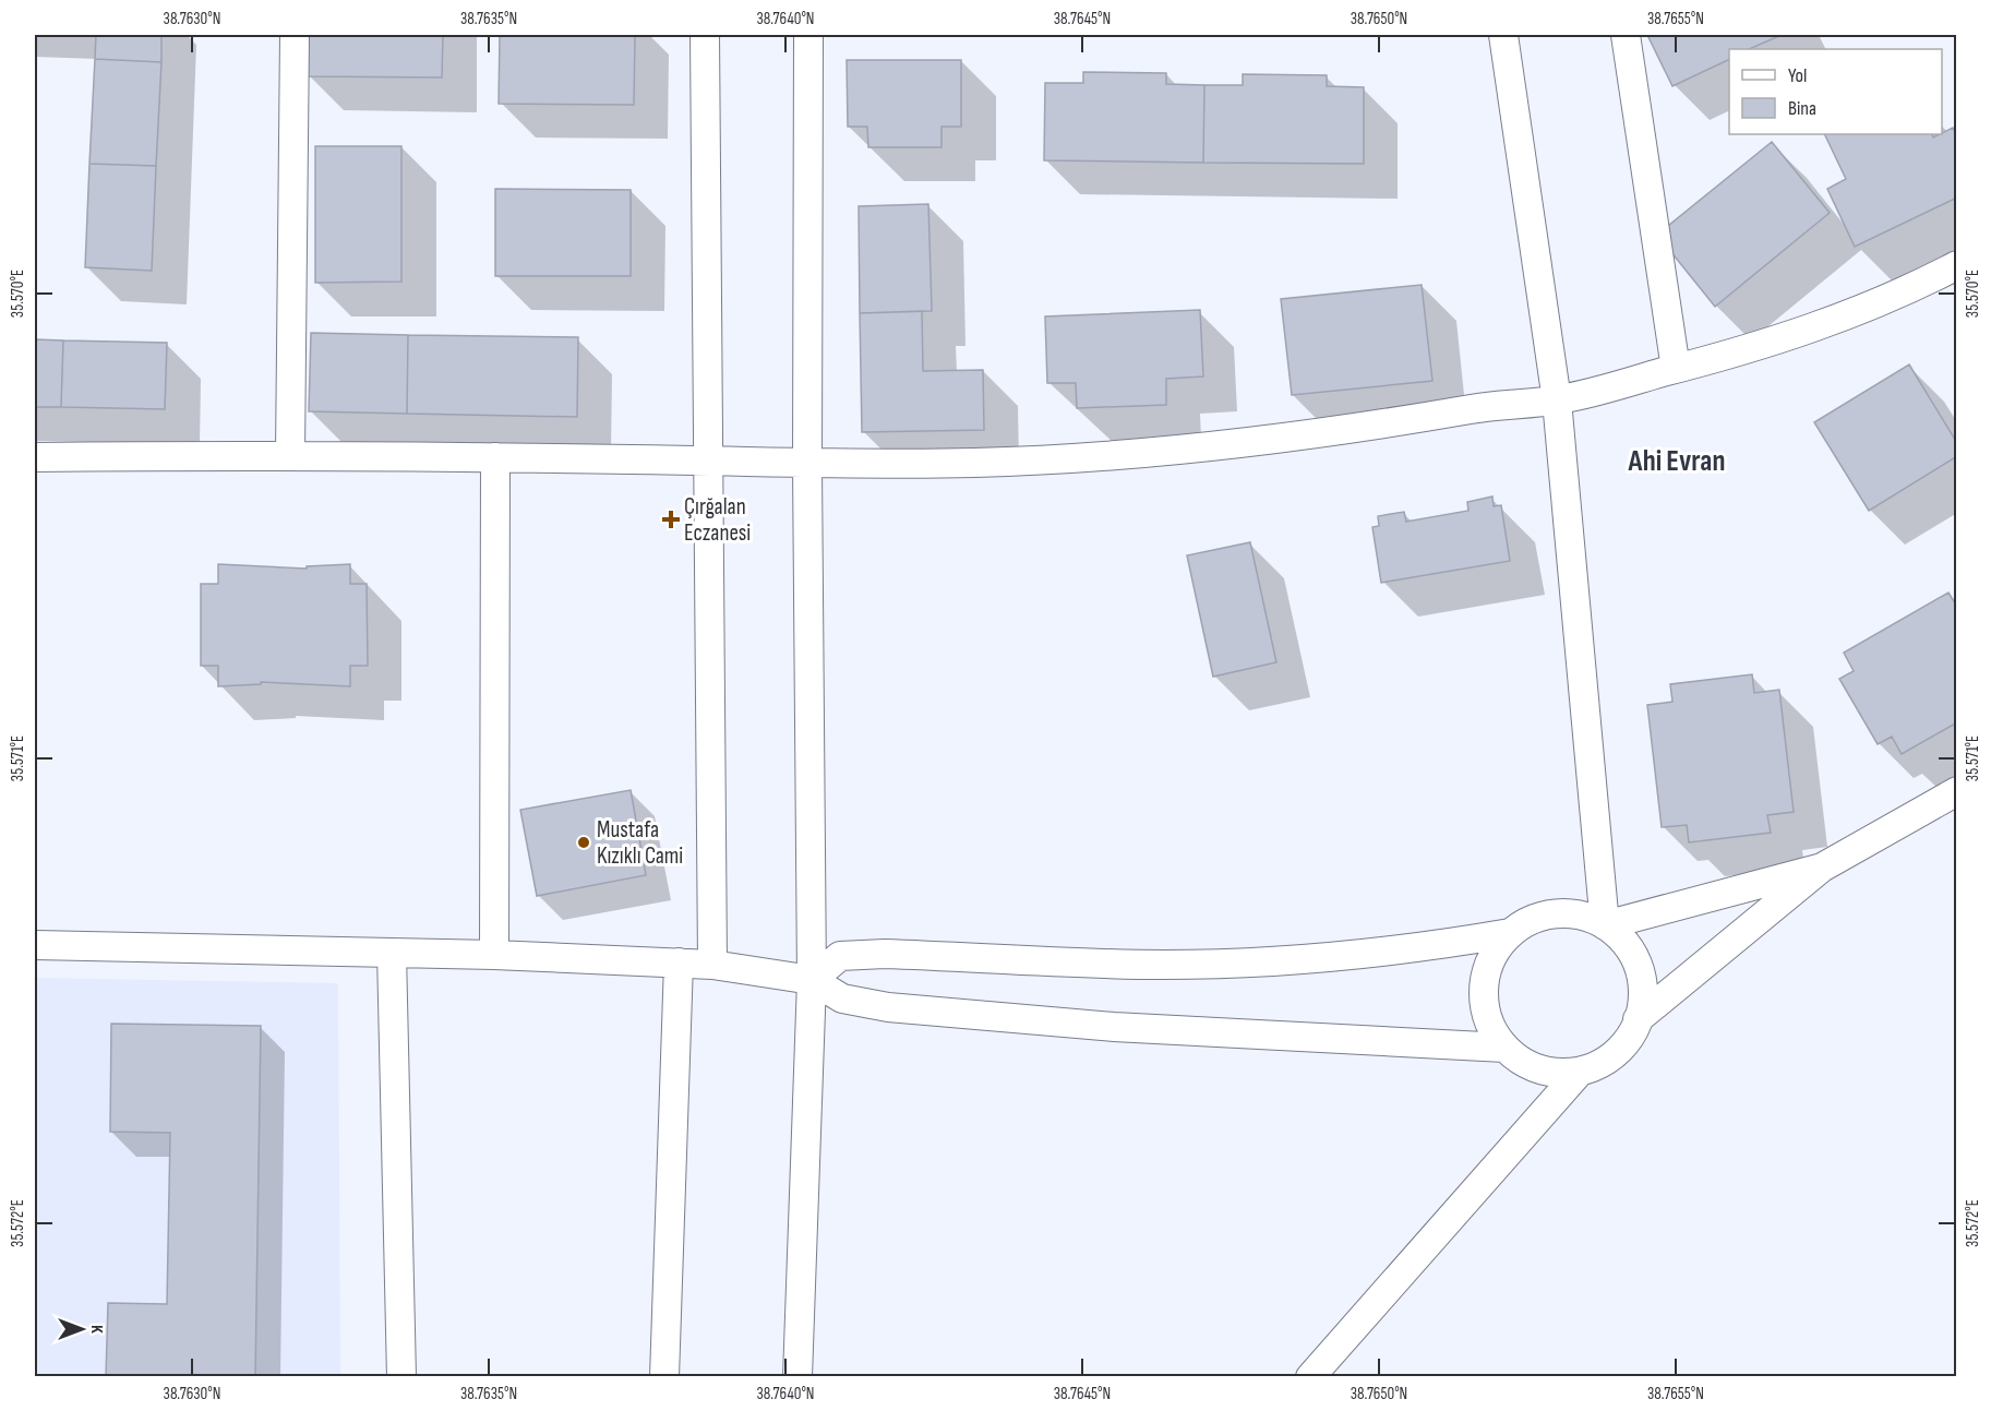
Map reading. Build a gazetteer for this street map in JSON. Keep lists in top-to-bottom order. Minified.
{"districts":["Ahi Evran"],"places":{"health":["Çırğalan Eczanesi"],"other":["Mustafa Kızıklı Cami"]},"legend":["Yol","Bina"],"north":"right","coordinates":["38.7630°N","38.7635°N","38.7640°N","38.7645°N","38.7650°N","38.7655°N","35.570°E","35.571°E","35.572°E"]}
